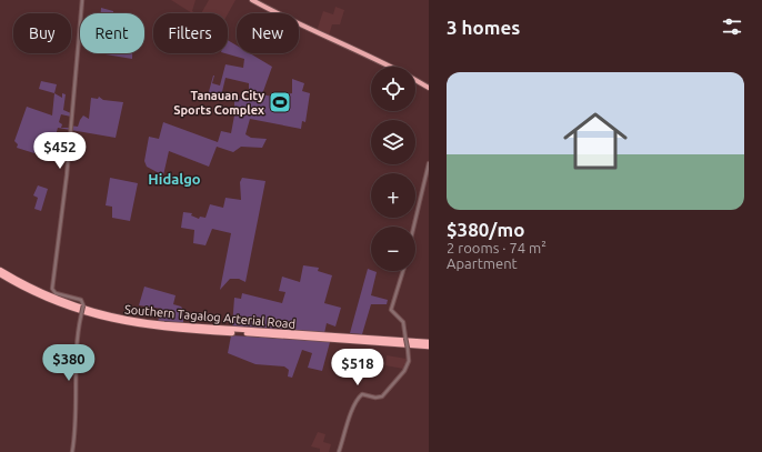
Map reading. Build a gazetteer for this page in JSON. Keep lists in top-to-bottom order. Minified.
{"streets":{"highway":["Southern Tagalog Arterial Road"]},"districts":["Hidalgo"],"places":{"sports":["Tanauan City Sports Complex"]},"page":{"heading":"3 homes","chip":["Buy","Rent","Filters","New"],"list":[{"name":"$380/mo","note":"2 rooms · 74 m² · Apartment"}],"map_buttons":["+","−"],"price":["$452","$380","$518"]}}
